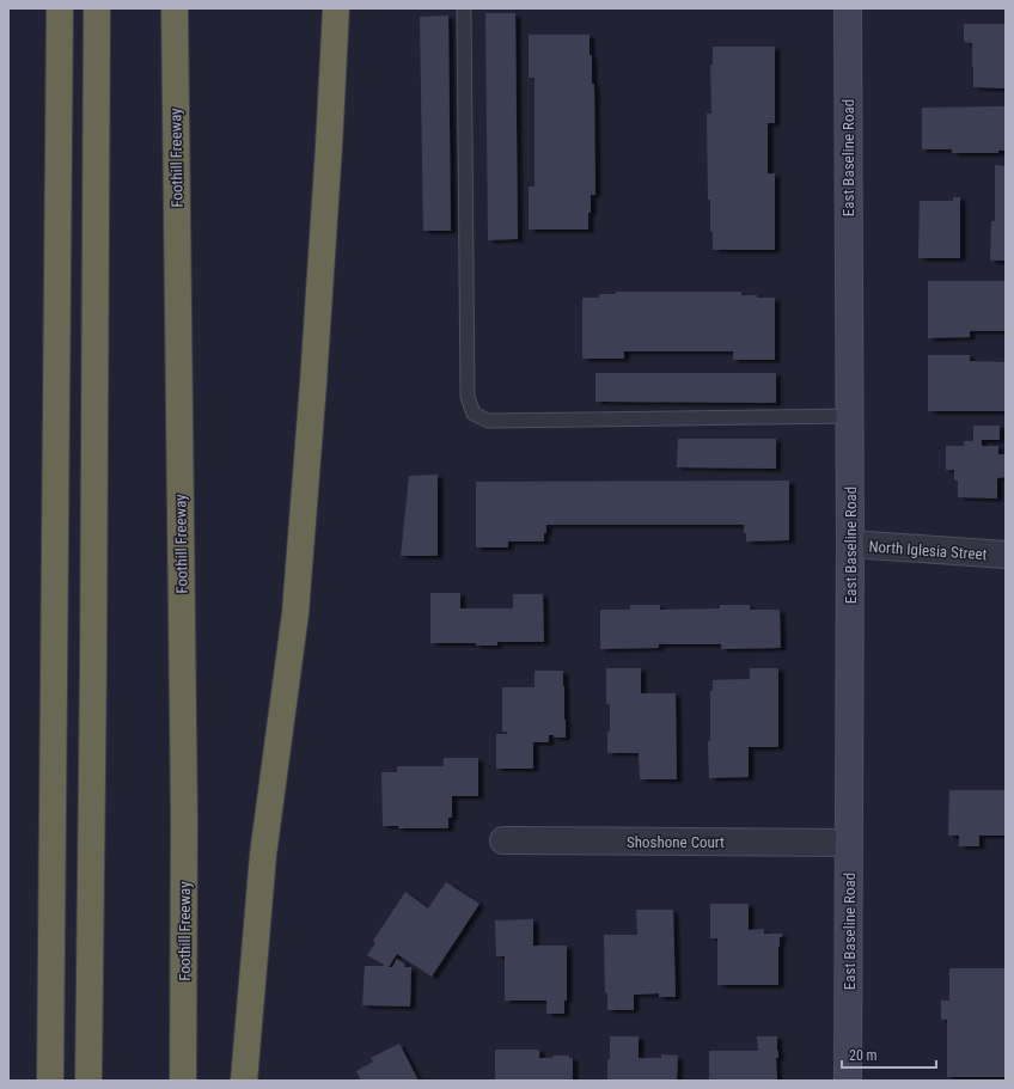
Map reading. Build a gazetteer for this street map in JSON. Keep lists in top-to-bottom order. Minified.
{"streets":{"highway":["Foothill Freeway"],"main road":["East Baseline Road"],"street":["North Iglesia Street","Shoshone Court"]},"crossings":[["East Baseline Road","North Iglesia Street"],["East Baseline Road","Shoshone Court"]],"scale_bar":"20 m"}
